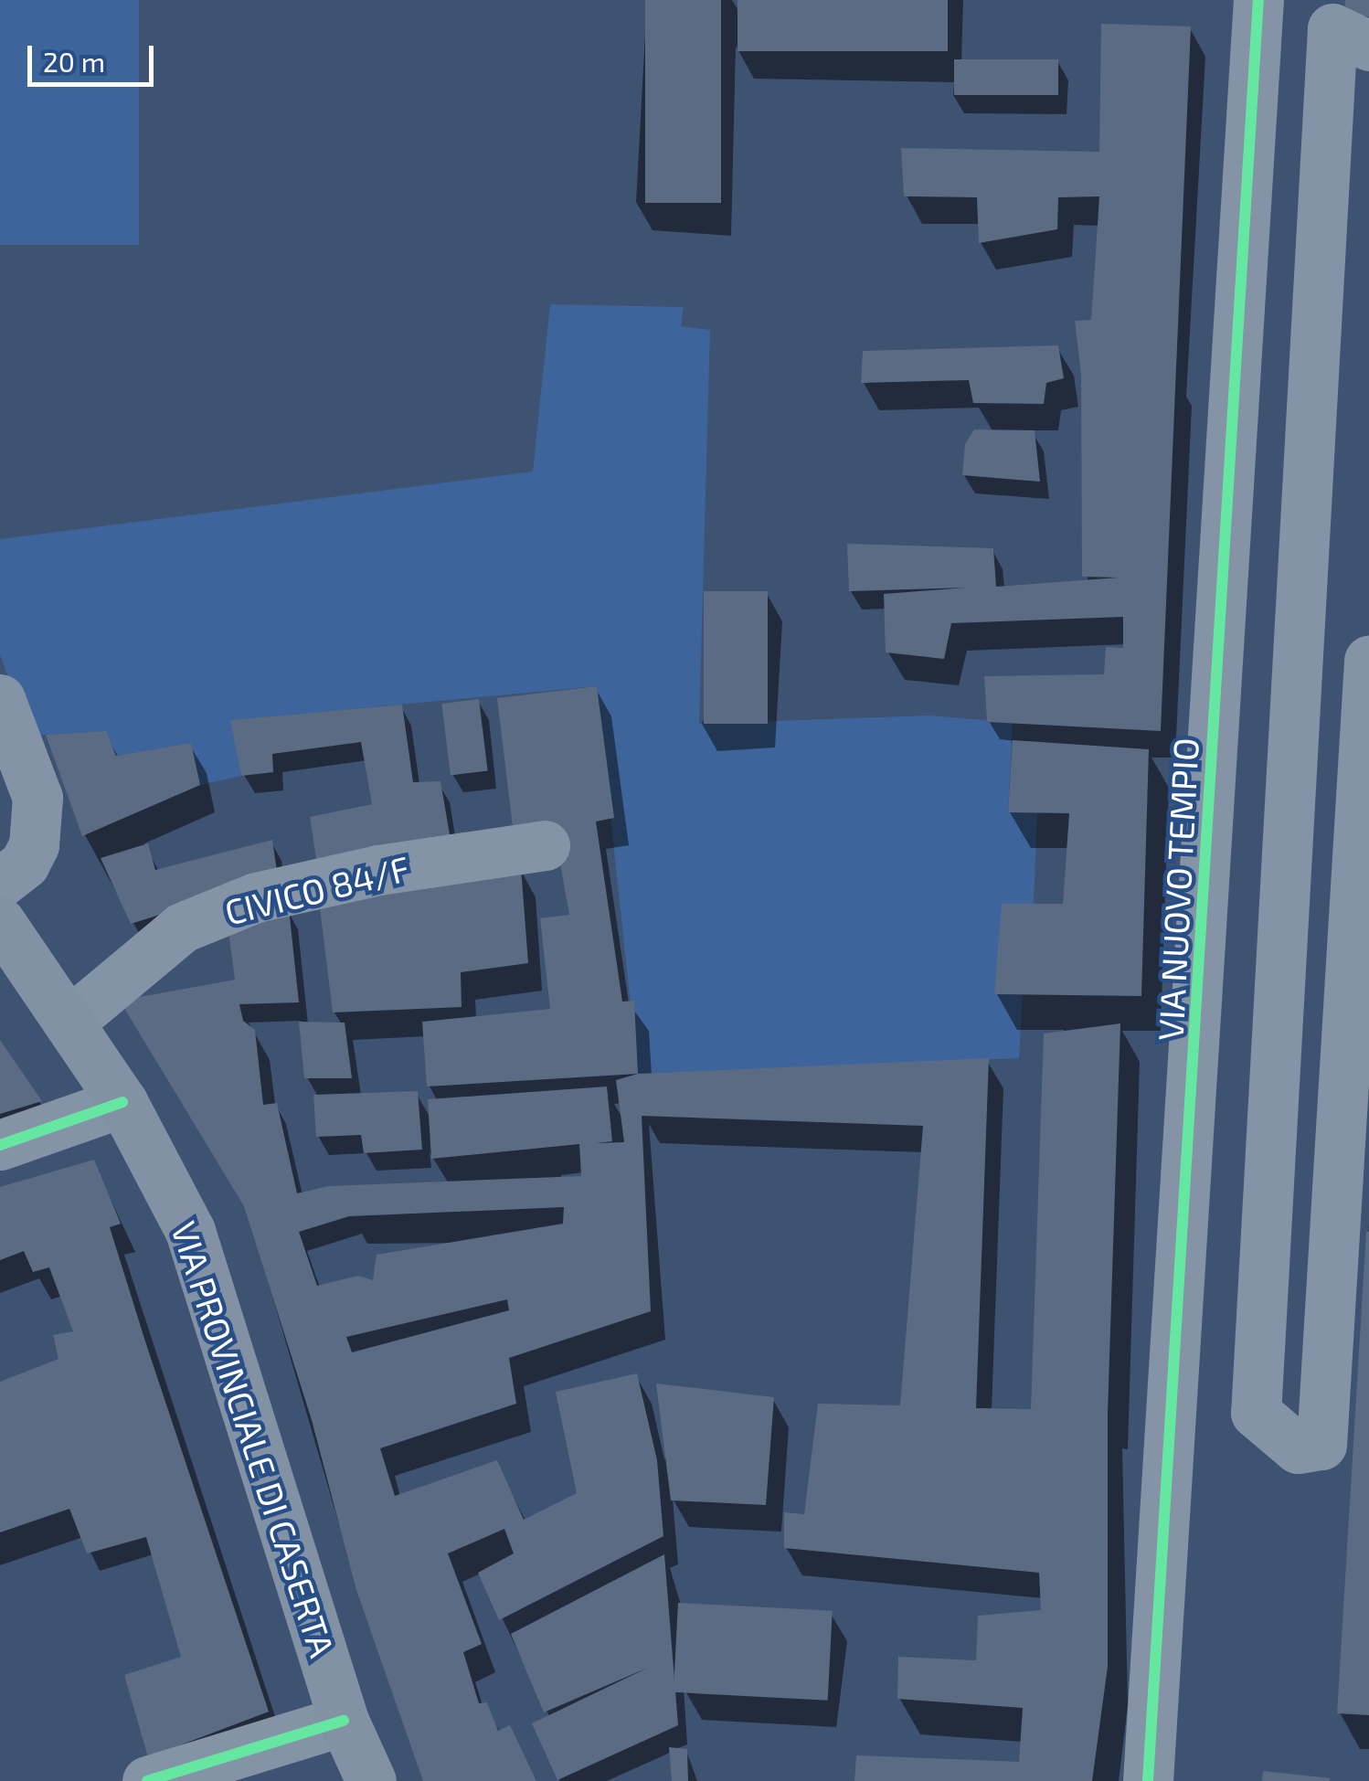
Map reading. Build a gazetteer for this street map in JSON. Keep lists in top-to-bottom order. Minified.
{"streets":{"main road":["VIA PROVINCIALE DI CASERTA"],"street":["VIA NUOVO TEMPIO","CIVICO 84/F"]},"crossings":[["CIVICO 84/F","VIA PROVINCIALE DI CASERTA"]],"scale_bar":"20 m"}
